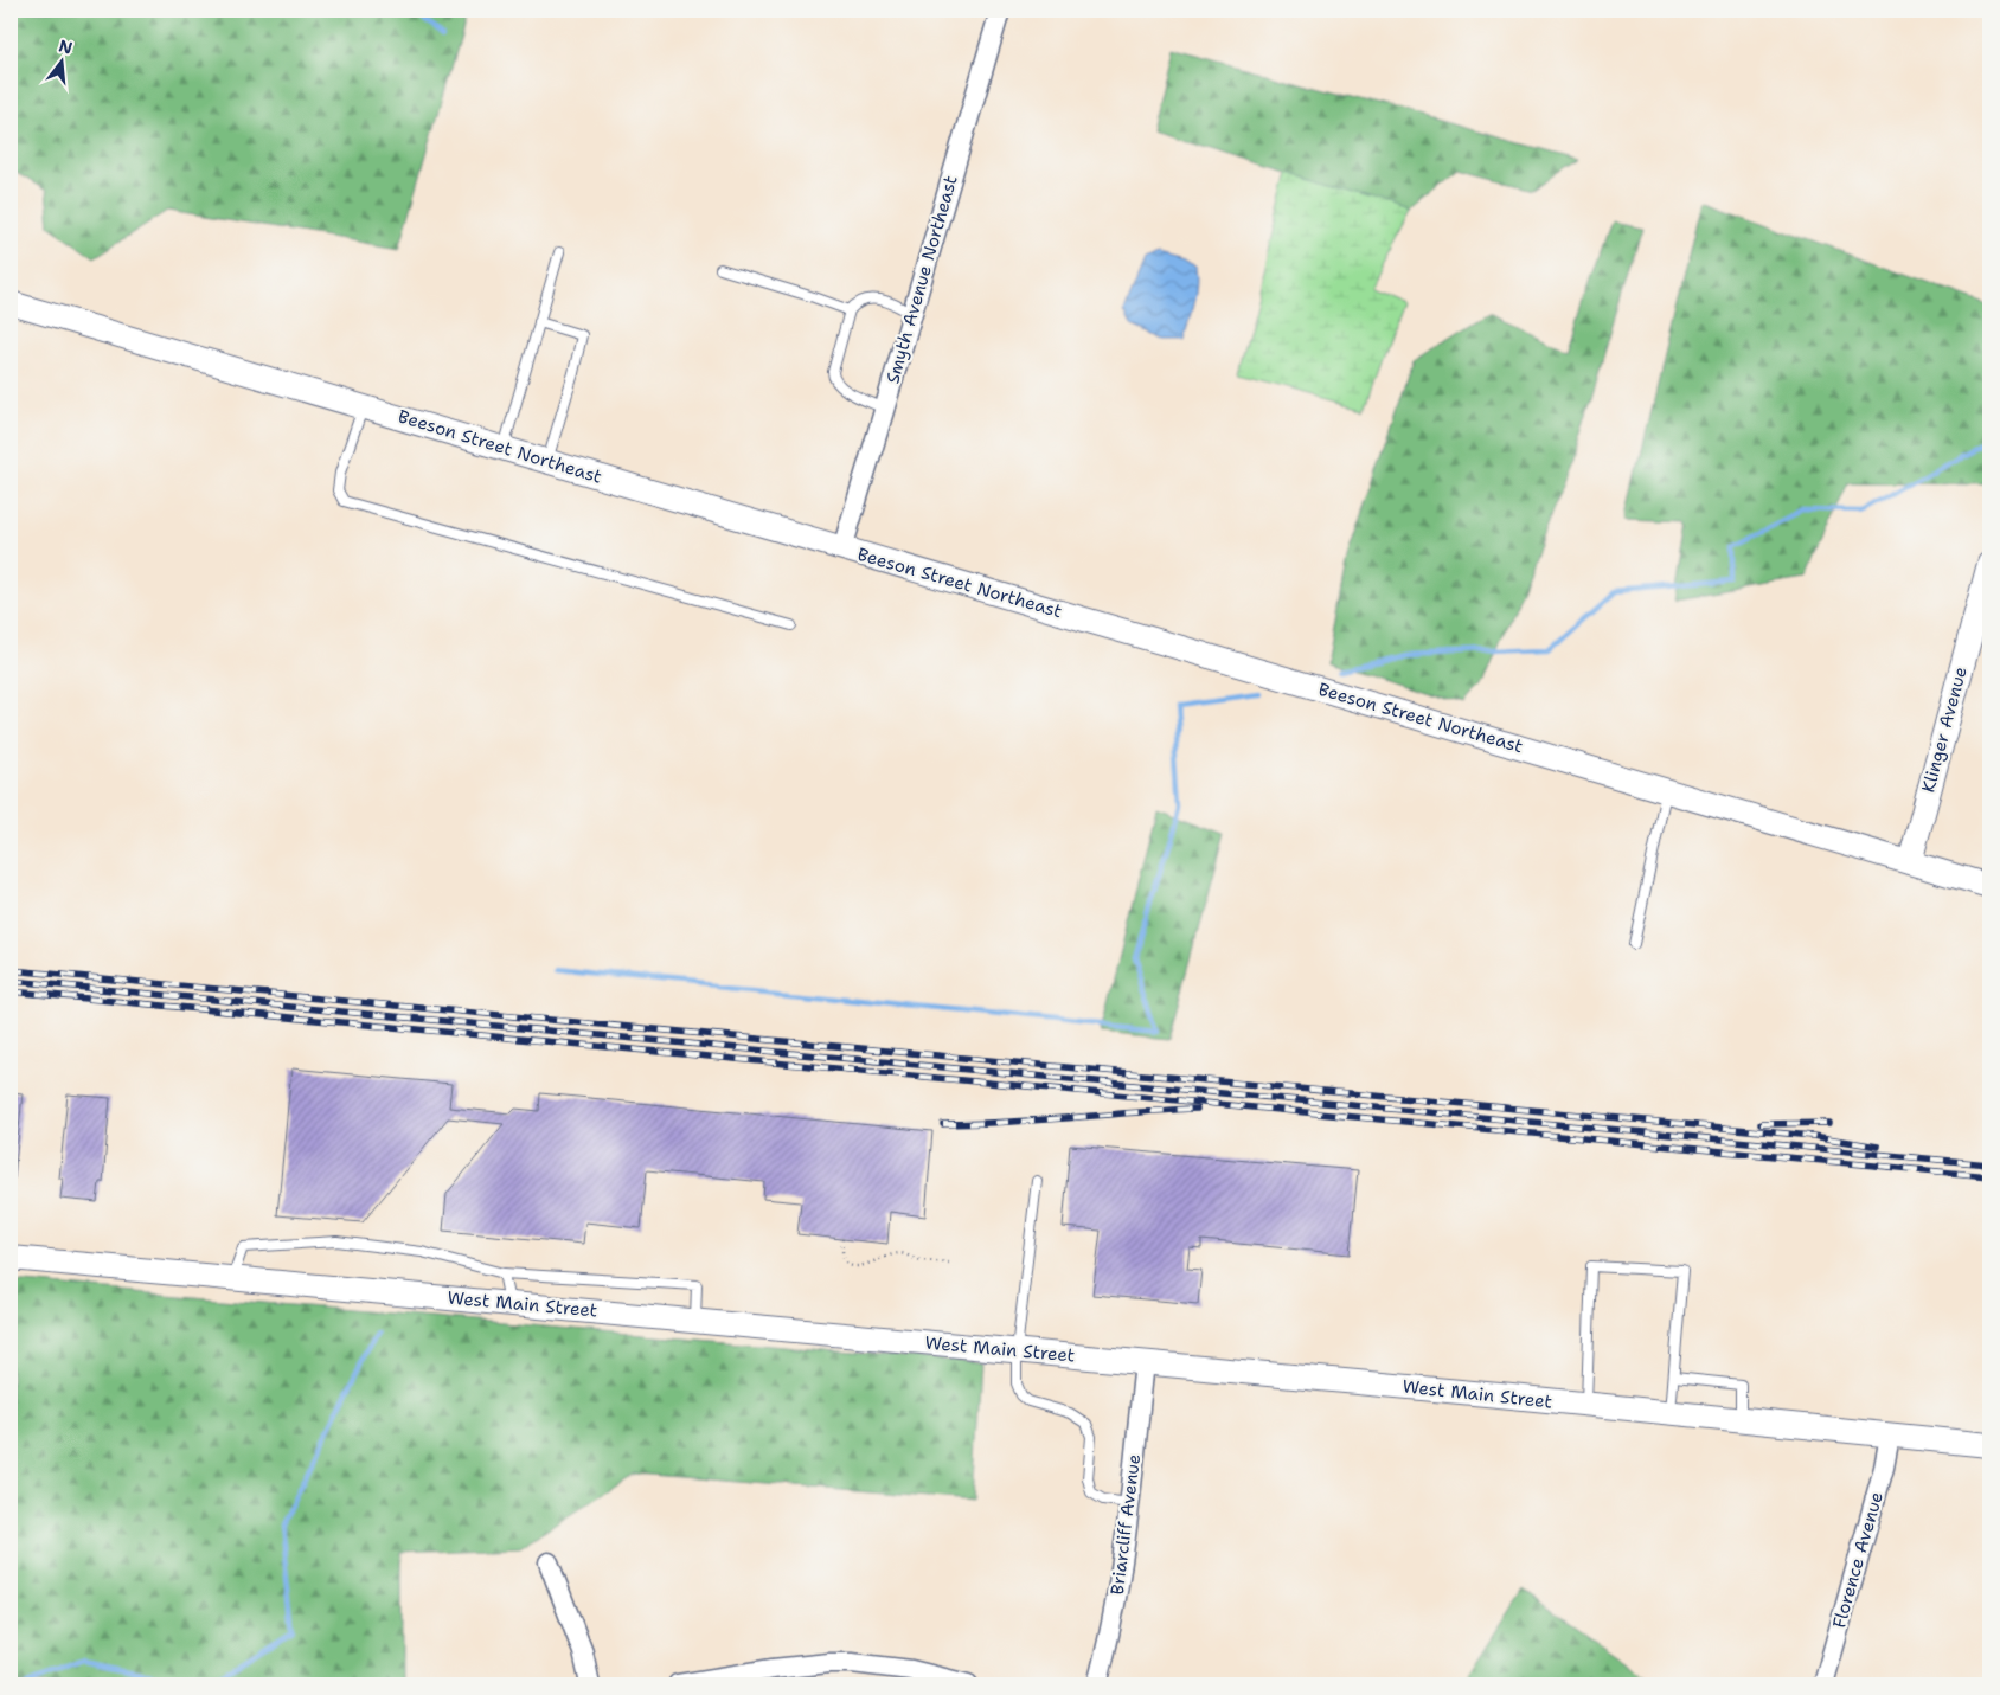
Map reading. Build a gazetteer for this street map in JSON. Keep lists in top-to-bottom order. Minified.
{"streets":{"street":["Smyth Avenue Northeast","Beeson Street Northeast","Klinger Avenue","West Main Street","Briarcliff Avenue","Florence Avenue"]},"crossings":[["Smyth Avenue Northeast","Beeson Street Northeast"],["Beeson Street Northeast","Klinger Avenue"],["West Main Street","Briarcliff Avenue"],["West Main Street","Florence Avenue"]],"north":"top"}
